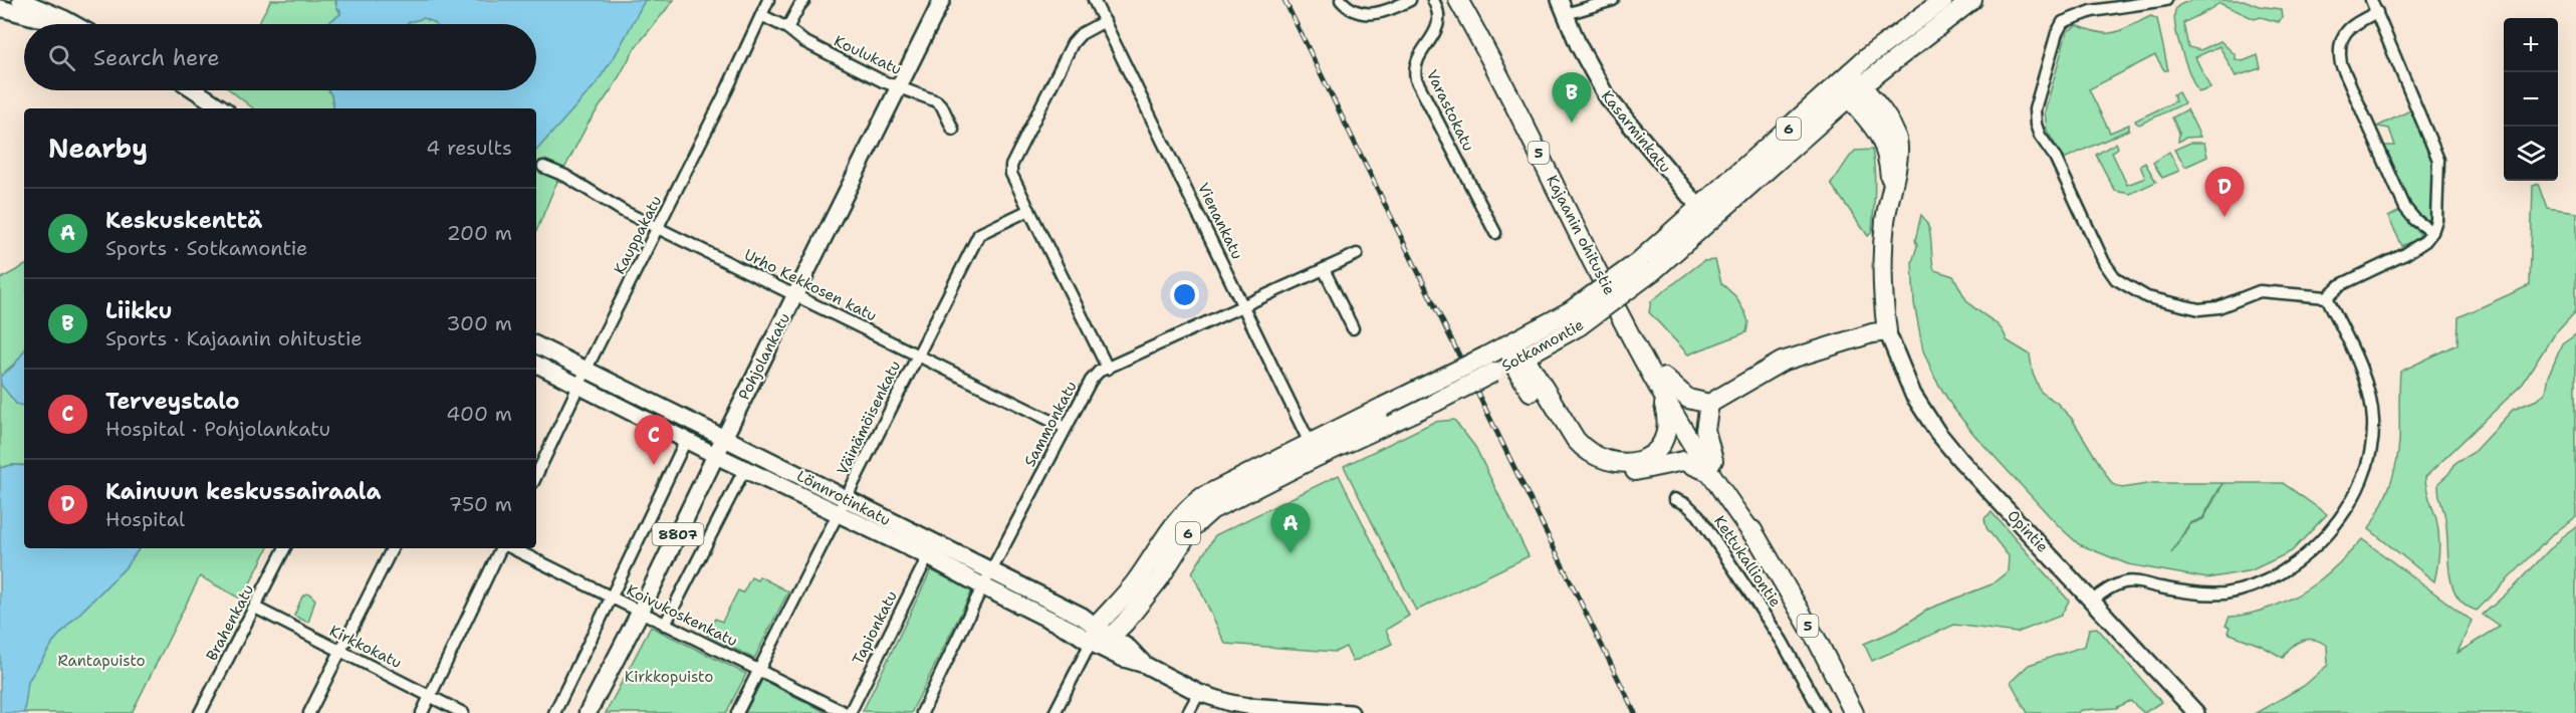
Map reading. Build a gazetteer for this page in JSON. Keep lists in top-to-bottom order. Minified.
{"streets":{"highway":["6","5","Kajaanin ohitustie","Sotkamontie"],"main road":["Pohjolankatu","Lönnrotinkatu","8807"],"street":["Koulukatu","Varastokatu","Kasarminkatu","Vienankatu","Kauppakatu","Urho Kekkosen katu","Väinämöisenkatu","Sammonkatu","Opintie","Kettukalliontie","Koivukoskenkatu","Brahenkatu","Tapionkatu","Kirkkokatu"]},"crossings":[["Koulukatu","Kauppakatu"],["Koulukatu","Pohjolankatu"],["Kasarminkatu","Sotkamontie"],["Vienankatu","Sotkamontie"],["Vienankatu","Sammonkatu"],["Kauppakatu","Urho Kekkosen katu"],["Kauppakatu","Lönnrotinkatu"],["Urho Kekkosen katu","Pohjolankatu"],["Urho Kekkosen katu","Väinämöisenkatu"],["Urho Kekkosen katu","Sammonkatu"],["Sotkamontie","Lönnrotinkatu"],["Pohjolankatu","Lönnrotinkatu"],["Pohjolankatu","Koivukoskenkatu"],["Väinämöisenkatu","Lönnrotinkatu"],["Väinämöisenkatu","Koivukoskenkatu"],["Sammonkatu","Lönnrotinkatu"],["Lönnrotinkatu","Tapionkatu"],["Brahenkatu","Kirkkokatu"]],"parks":["Rantapuisto","Kirkkopuisto"],"page":{"map_buttons":["+","−"],"search":"Search here","pins":["B","D","C","A"],"heading":["Nearby","4 results"],"list":[{"mark":"A","name":"Keskuskenttä","note":"Sports · Sotkamontie","value":"200 m"},{"mark":"B","name":"Liikku","note":"Sports · Kajaanin ohitustie","value":"300 m"},{"mark":"C","name":"Terveystalo","note":"Hospital · Pohjolankatu","value":"400 m"},{"mark":"D","name":"Kainuun keskussairaala","note":"Hospital","value":"750 m"}]}}
